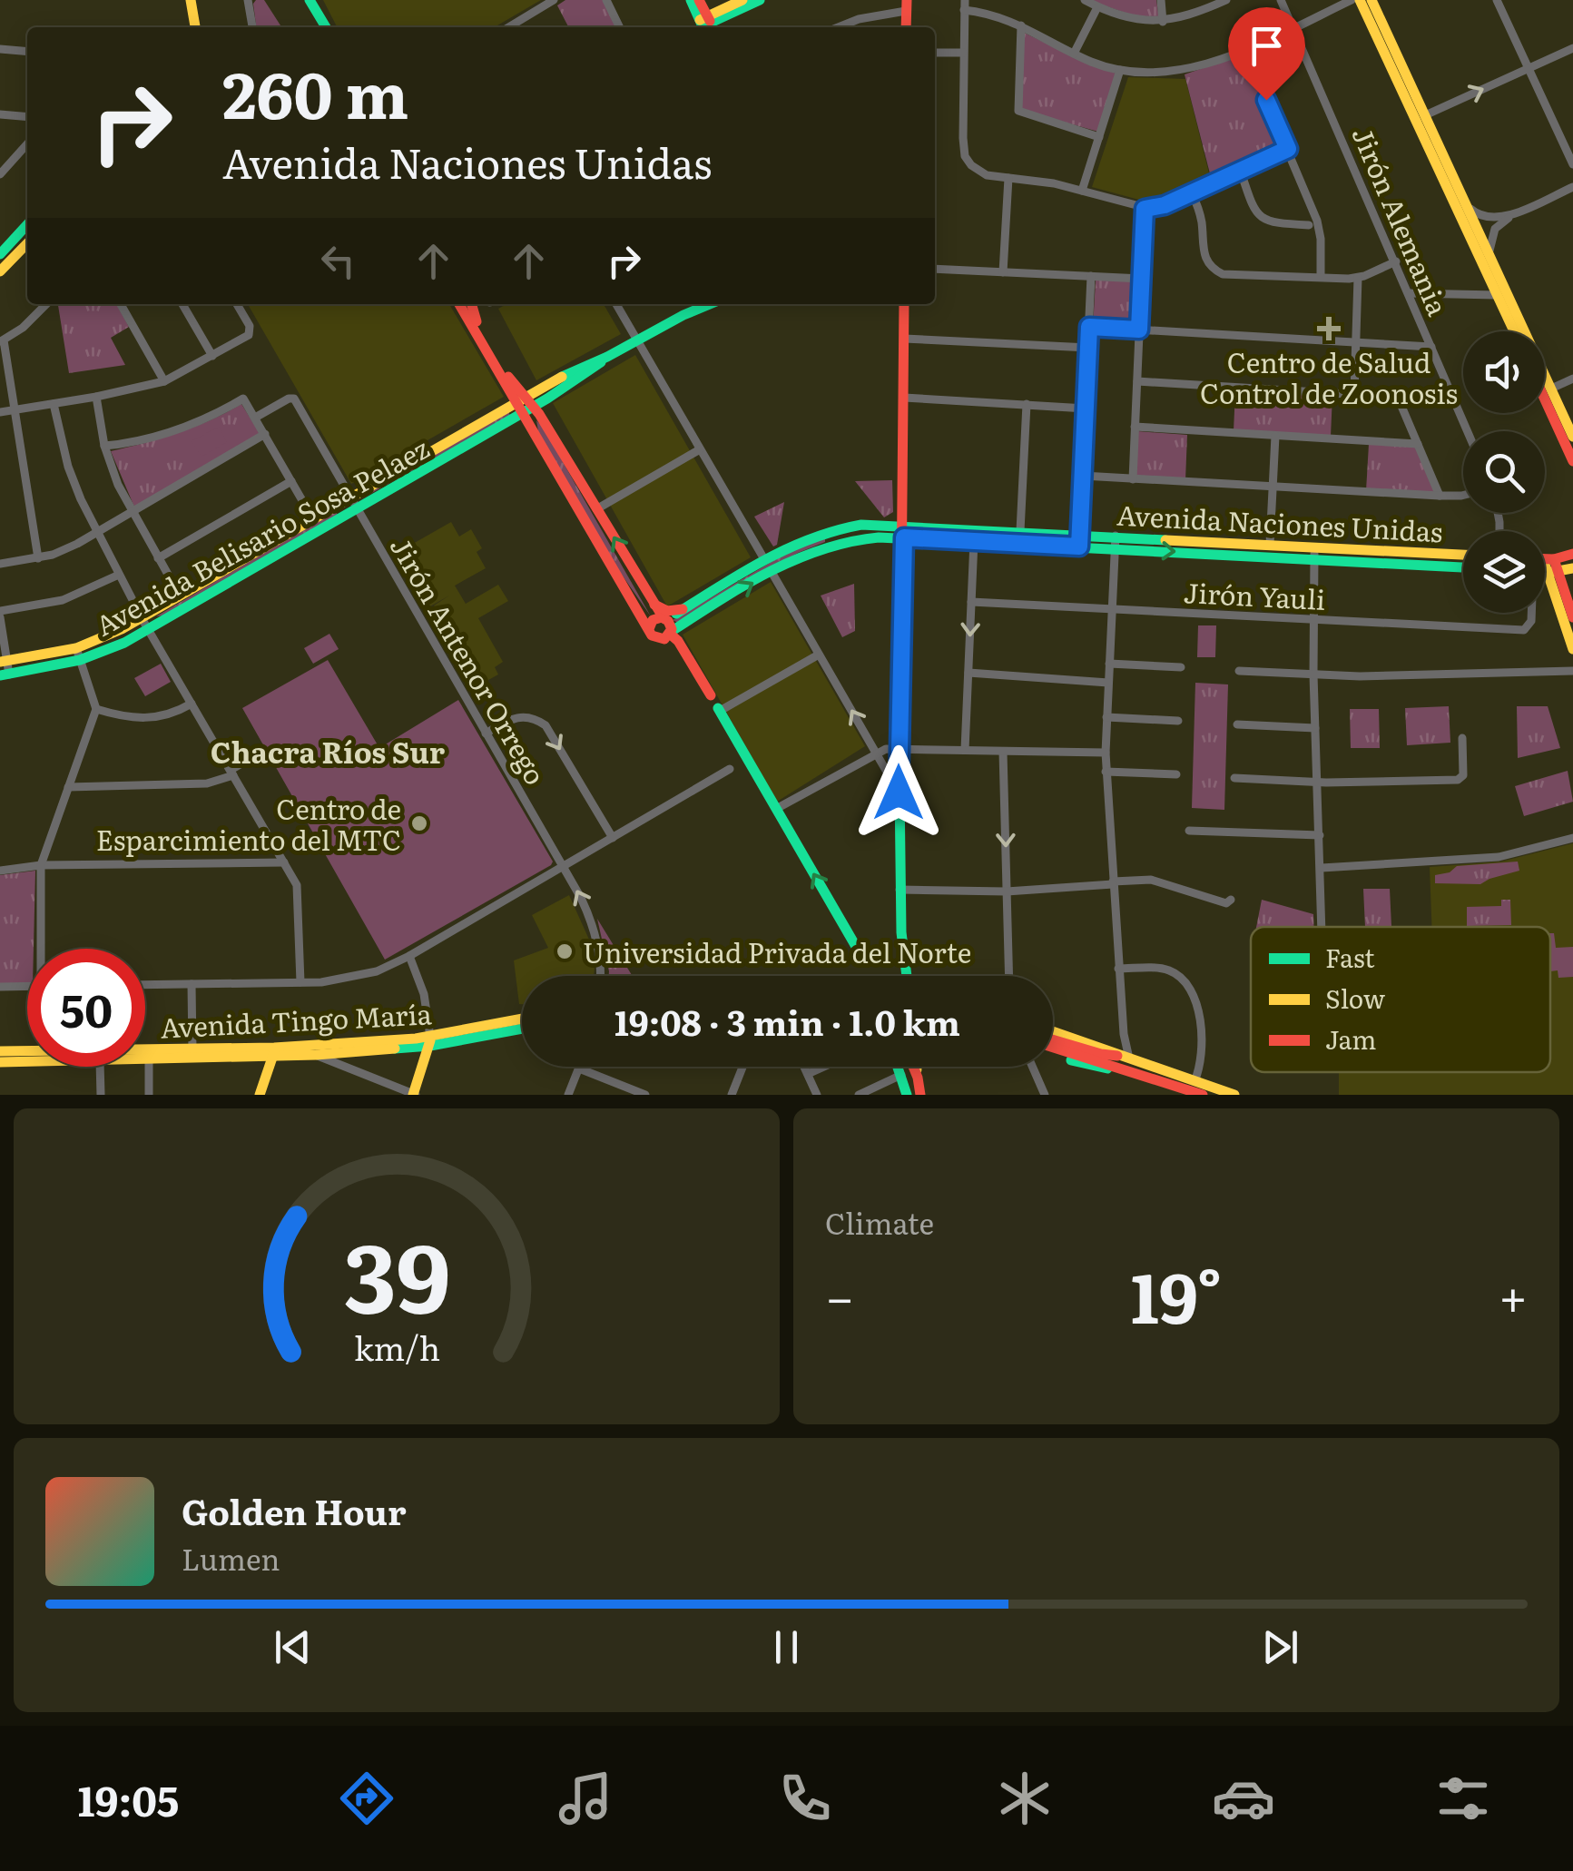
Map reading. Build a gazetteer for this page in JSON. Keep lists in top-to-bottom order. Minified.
{"streets":{"main road":["Avenida Naciones Unidas","Avenida Belisario Sosa Pelaez","Avenida Tingo María"],"street":["Jirón Alemania","Jirón Yauli","Jirón Antenor Orrego"]},"crossings":[["Avenida Belisario Sosa Pelaez","Jirón Antenor Orrego"]],"districts":["Chacra Ríos Sur"],"places":{"health":["Centro de Salud Control de Zoonosis"],"other":["Centro de Esparcimiento del MTC","Universidad Privada del Norte"]},"legend":["Fast","Slow","Jam"],"page":{"turn":["260 m","Avenida Naciones Unidas"],"limit":"50","trip":"19:08 · 3 min · 1.0 km","tile":"Climate","heat":["−","19°","+"],"song":["Golden Hour","Lumen"],"tabs":"19:05","gauge":["39","km/h"]}}
